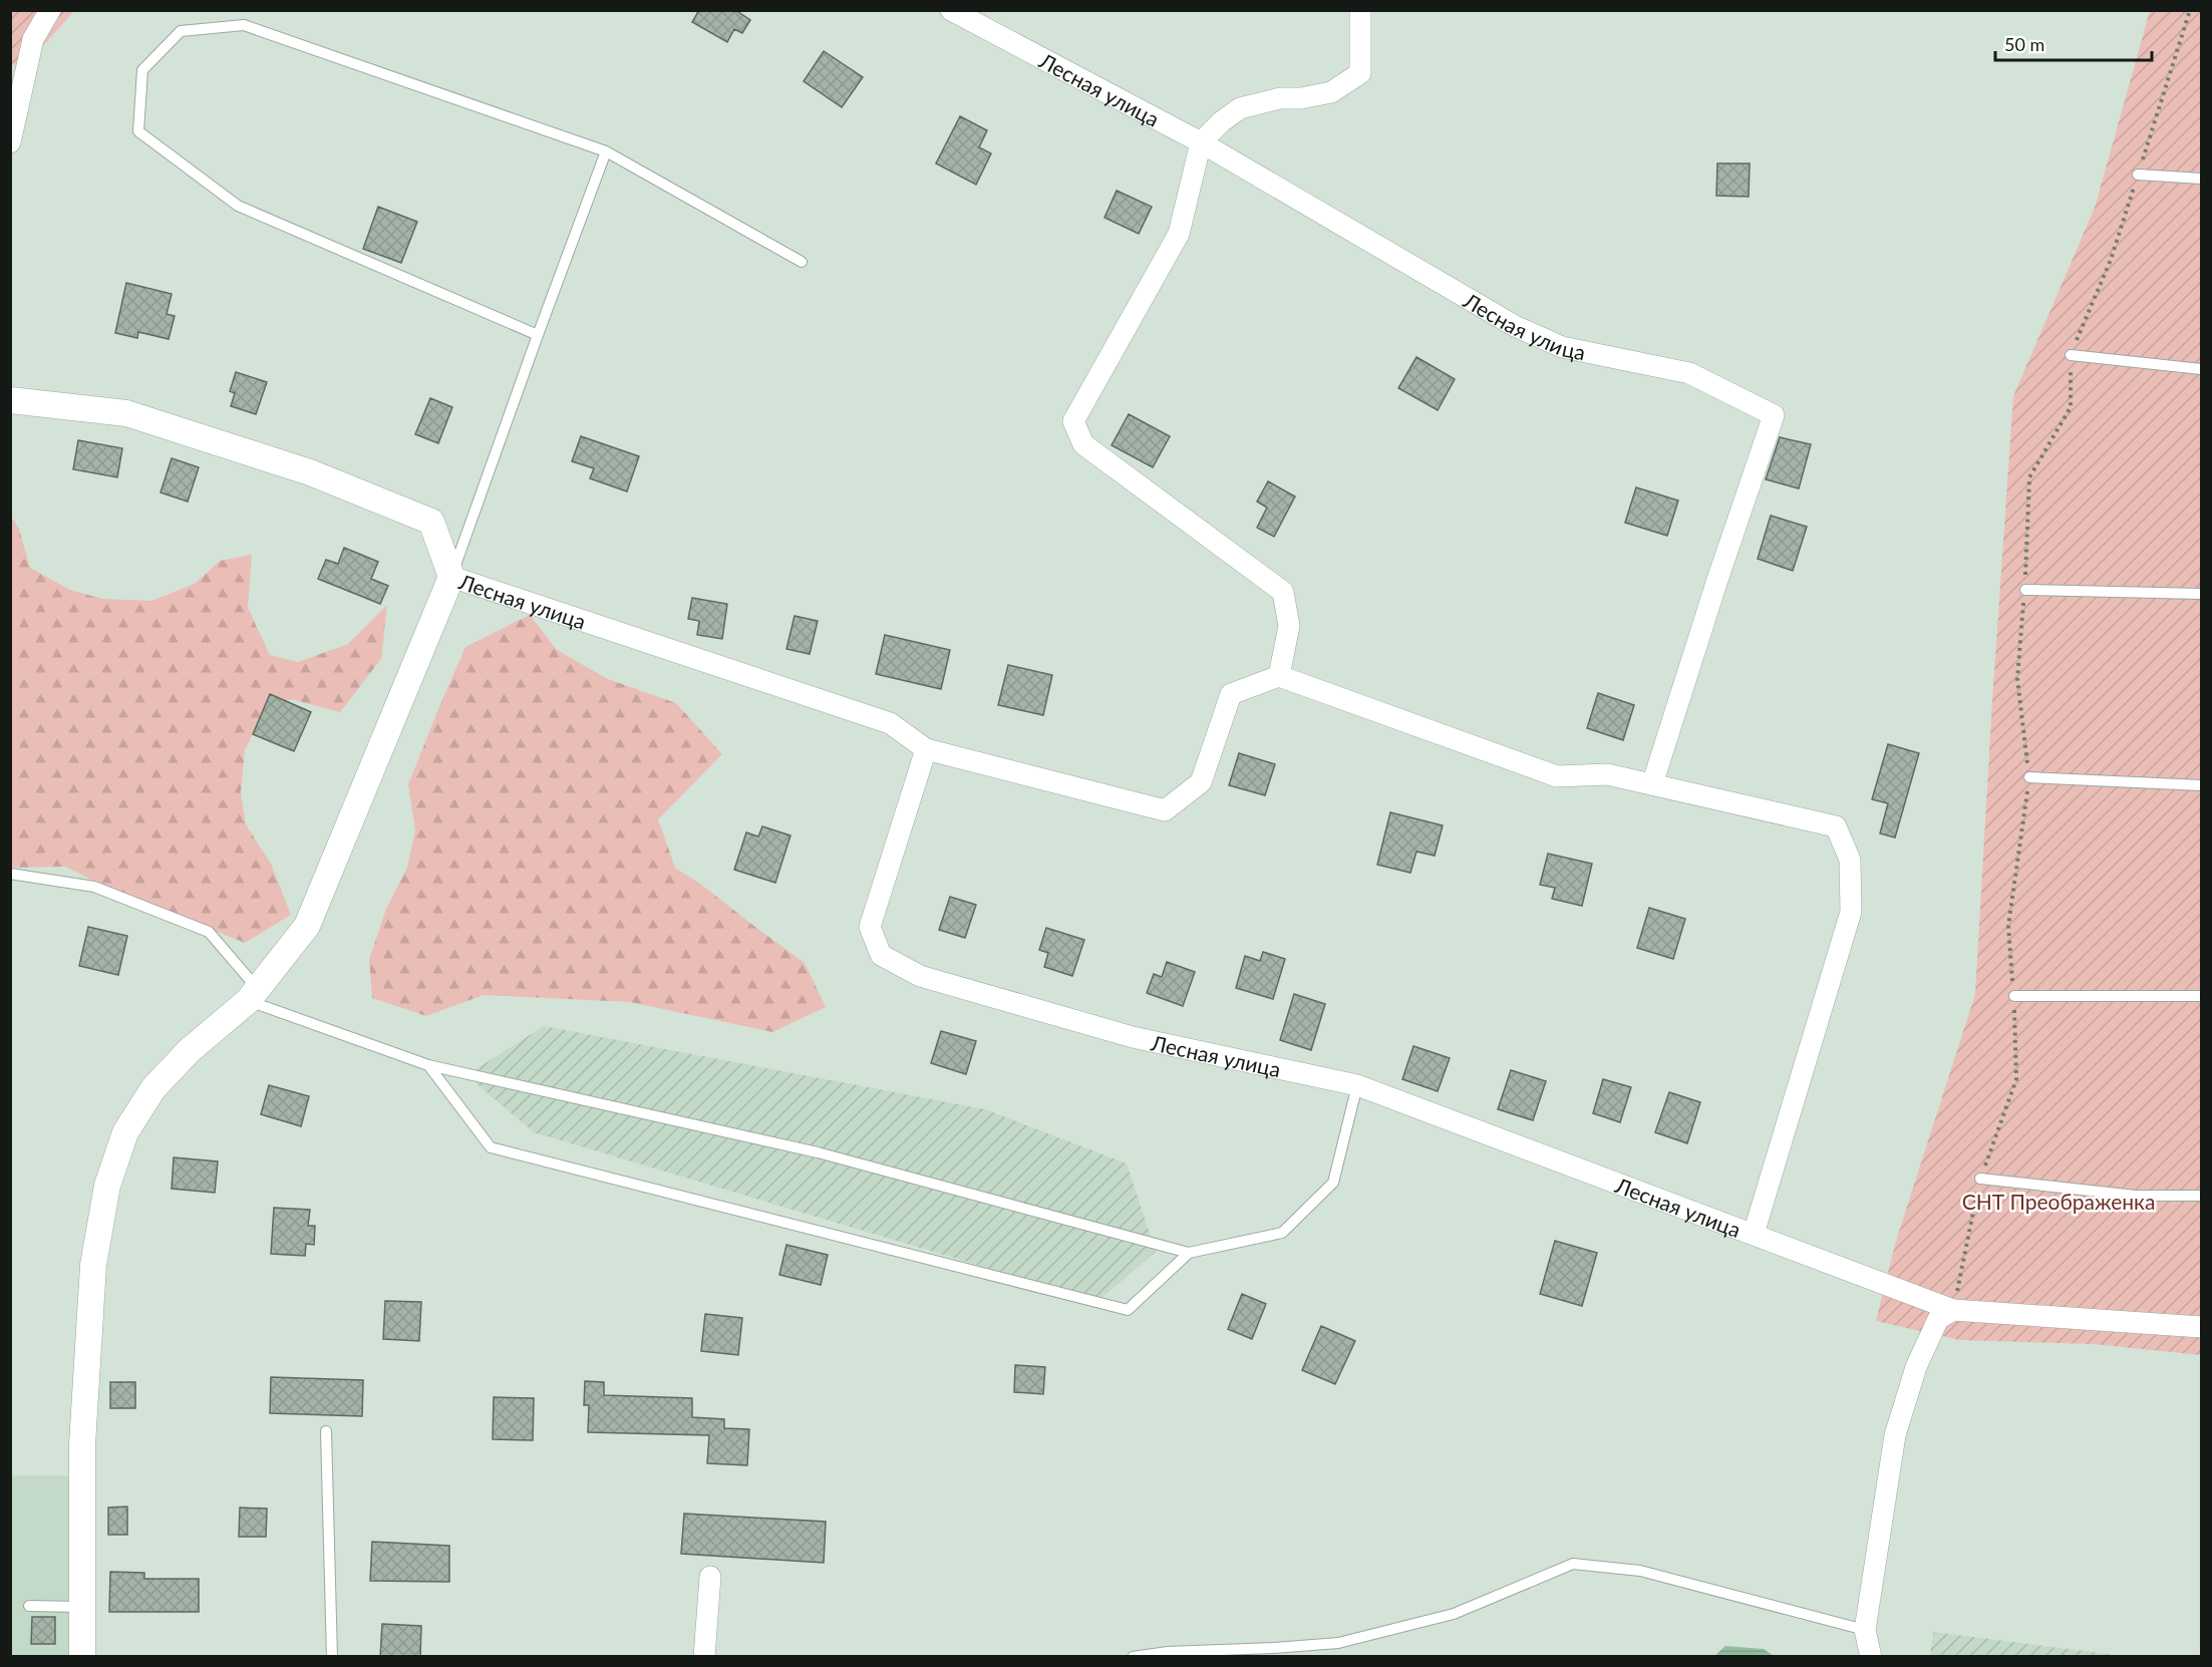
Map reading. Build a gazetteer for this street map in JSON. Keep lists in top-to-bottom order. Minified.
{"streets":{"street":["Лесная улица"]},"parks":["СНТ Преображенка"],"scale_bar":"50 m"}
